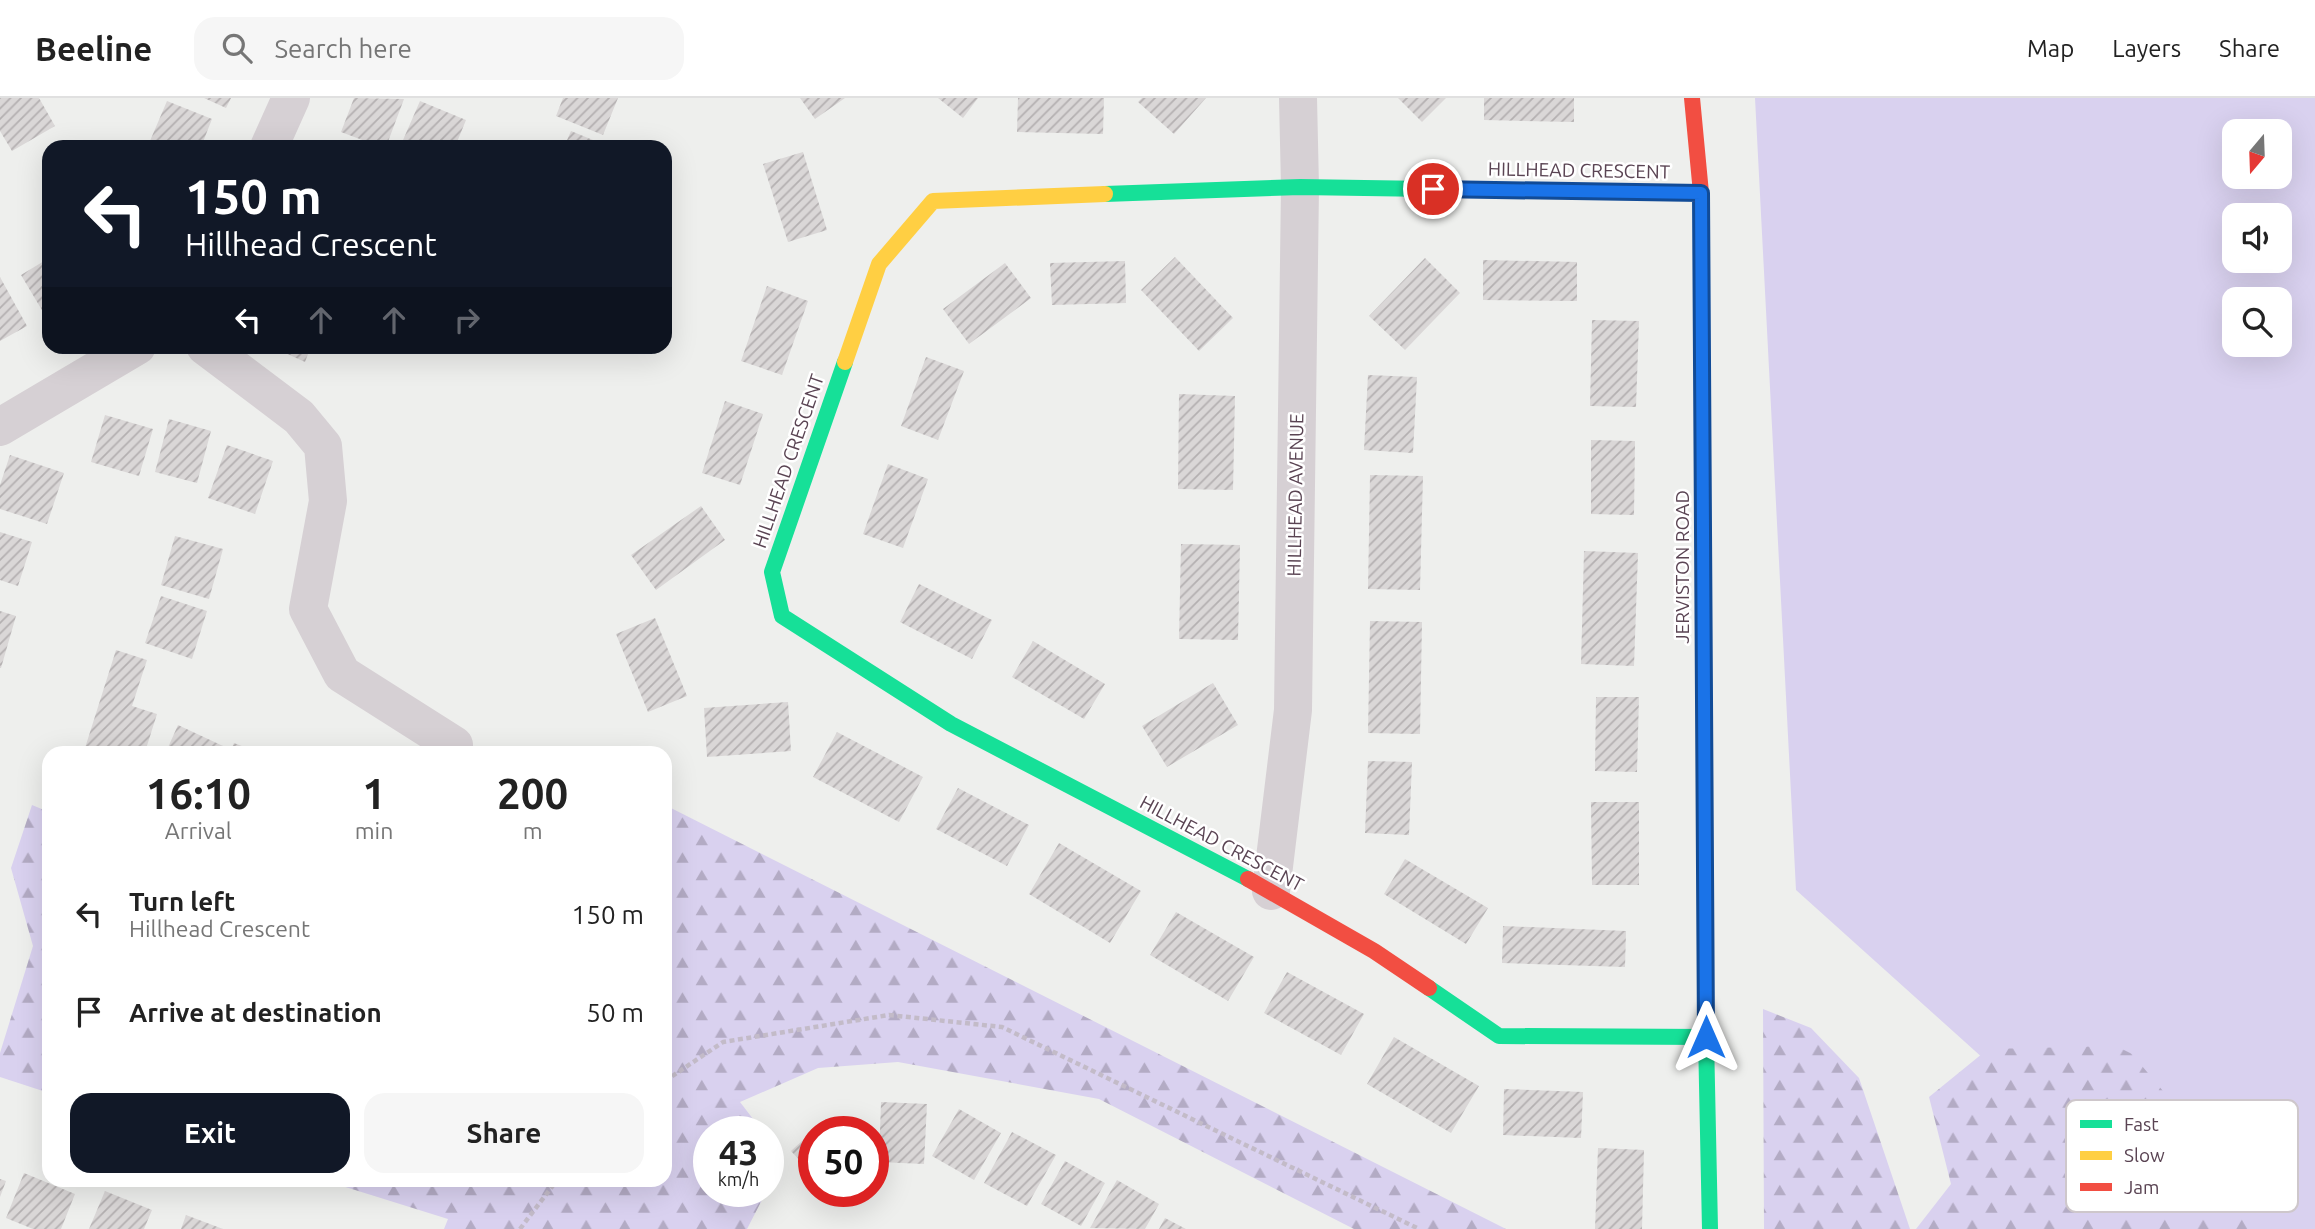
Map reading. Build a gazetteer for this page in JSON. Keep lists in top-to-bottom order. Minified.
{"streets":{"street":["HILLHEAD CRESCENT","HILLHEAD AVENUE","JERVISTON ROAD"]},"crossings":[["HILLHEAD CRESCENT","HILLHEAD AVENUE"],["HILLHEAD CRESCENT","JERVISTON ROAD"]],"legend":["Fast","Slow","Jam"],"north":"bottom","page":{"header":"Beeline","search":"Search here","nav":["Map","Layers","Share"],"turn":["150 m","Hillhead Crescent"],"eta":["16:10","Arrival","1","min","200","m"],"list":[{"name":"Turn left","note":"Hillhead Crescent","value":"150 m"},{"name":"Arrive at destination","value":"50 m"}],"buttons":["Exit","Share"],"speed":"43 km/h","limit":"50"}}
